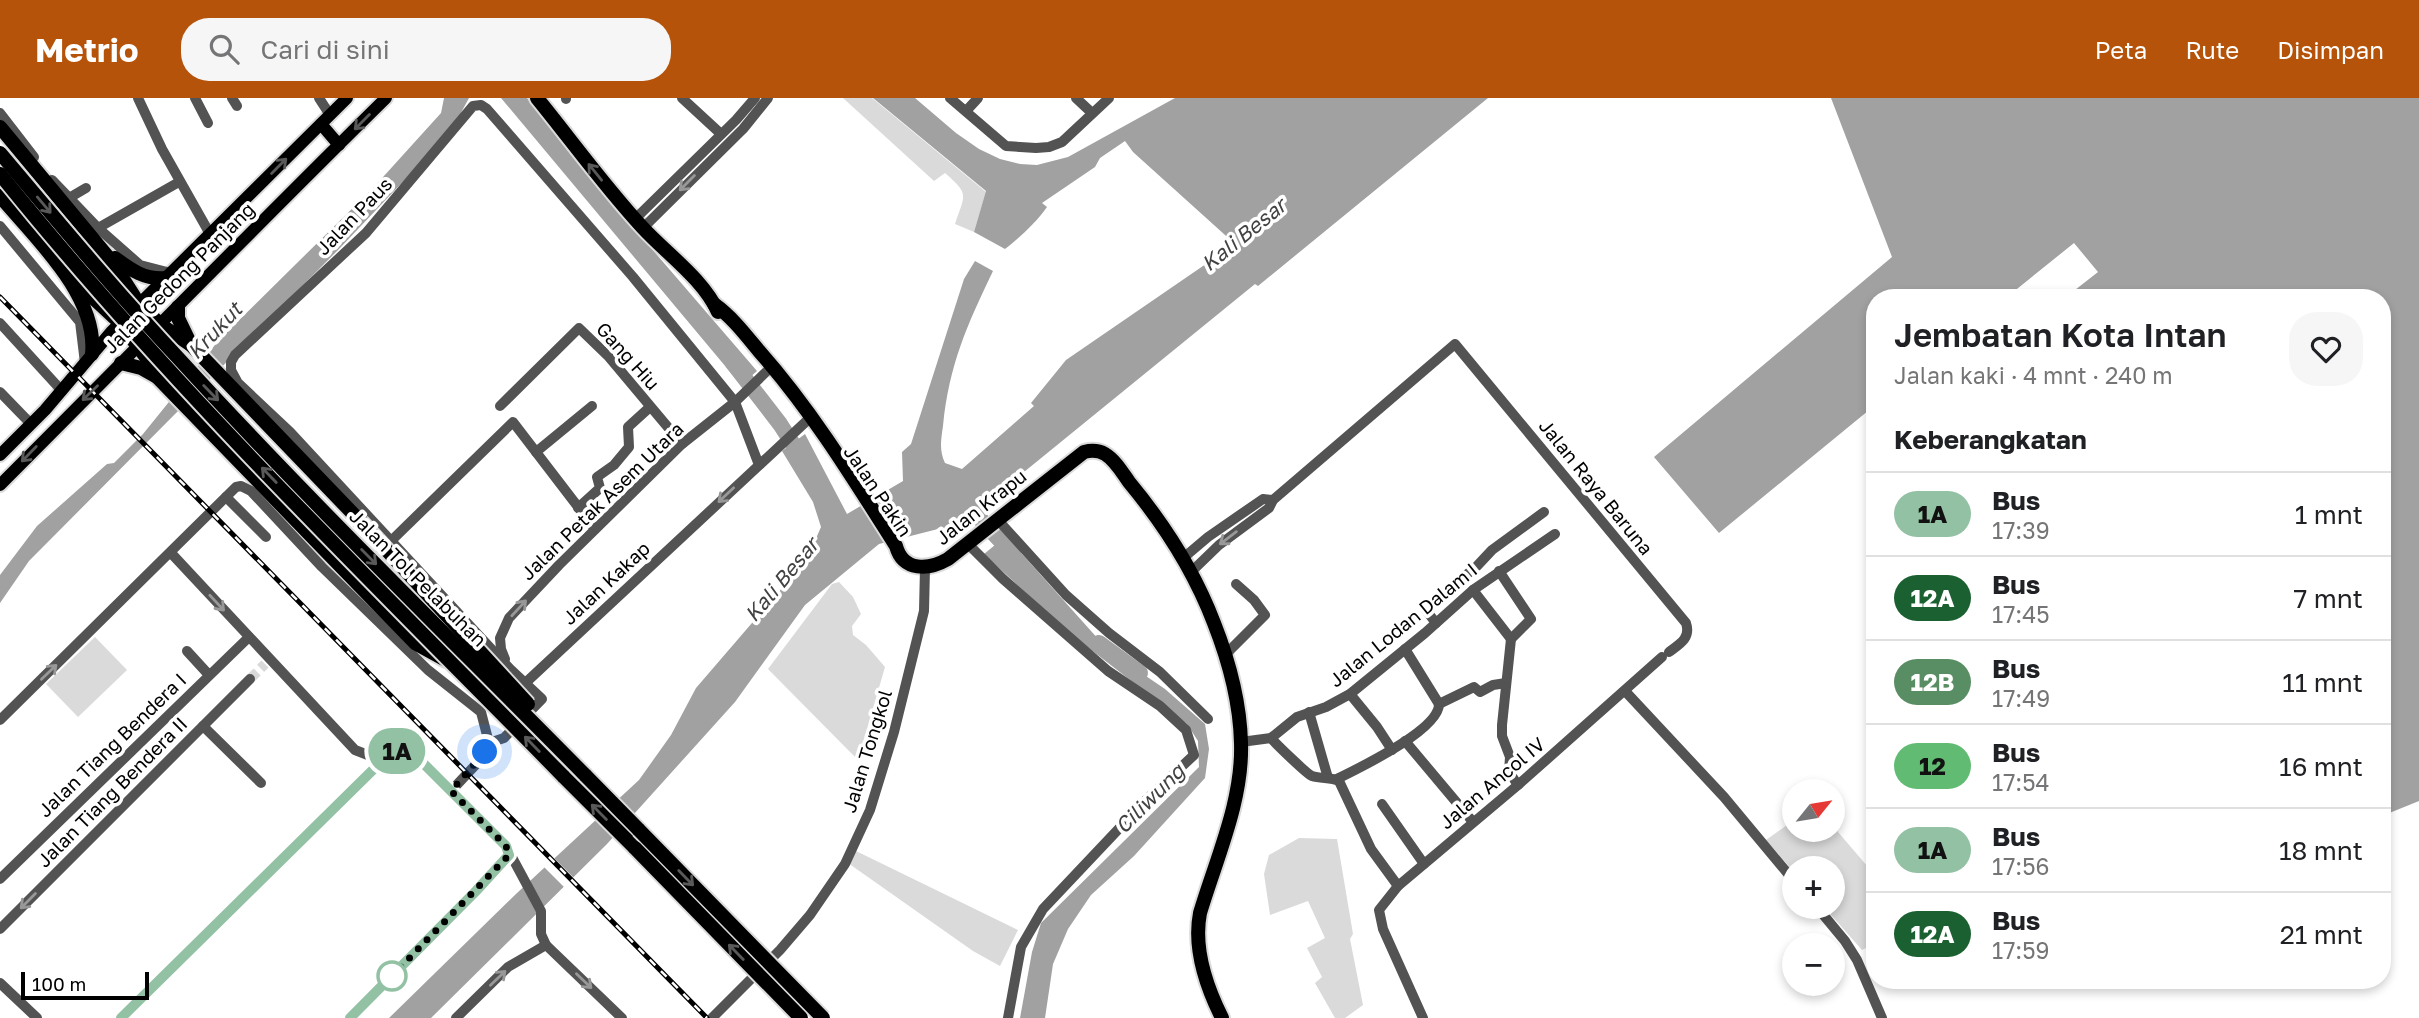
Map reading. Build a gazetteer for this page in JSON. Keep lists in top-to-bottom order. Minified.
{"streets":{"highway":["Jalan Pakin","Jalan Krapu","Jalan Tol Pelabuhan"],"main road":["Jalan Gedong Panjang"],"street":["Jalan Paus","Gang Hiu","Jalan Raya Baruna","Jalan Petak Asem Utara","Jalan Kakap","Jalan Lodan Dalam I","Jalan Tiang Bendera I","Jalan Tongkol","Jalan Ancol IV","Jalan Tiang Bendera II"]},"crossings":[["Jalan Paus","Jalan Petak Asem Utara"],["Jalan Paus","Jalan Kakap"],["Gang Hiu","Jalan Petak Asem Utara"],["Jalan Raya Baruna","Jalan Ancol IV"],["Jalan Pakin","Jalan Petak Asem Utara"],["Jalan Pakin","Jalan Krapu"],["Jalan Pakin","Jalan Kakap"],["Jalan Krapu","Jalan Tongkol"]],"one_way":["Jalan Petak Asem Utara","Jalan Kakap","Jalan Tiang Bendera II"],"water":["Kali Besar","Krukut","Ciliwung"],"lines":["bus line 1A"],"scale_bar":"100 m","north":"top right","page":{"header":"Metrio","search":"Cari di sini","nav":["Peta","Rute","Disimpan"],"on_map":"1A","heading":[["Jembatan Kota Intan","Jalan kaki · 4 mnt · 240 m"],"Keberangkatan"],"list":[{"mark":"1A","name":"Bus","note":"17:39","value":"1 mnt"},{"mark":"12A","name":"Bus","note":"17:45","value":"7 mnt"},{"mark":"12B","name":"Bus","note":"17:49","value":"11 mnt"},{"mark":"12","name":"Bus","note":"17:54","value":"16 mnt"},{"mark":"1A","name":"Bus","note":"17:56","value":"18 mnt"},{"mark":"12A","name":"Bus","note":"17:59","value":"21 mnt"}],"map_buttons":["+","−"],"scale":"100 m"}}
